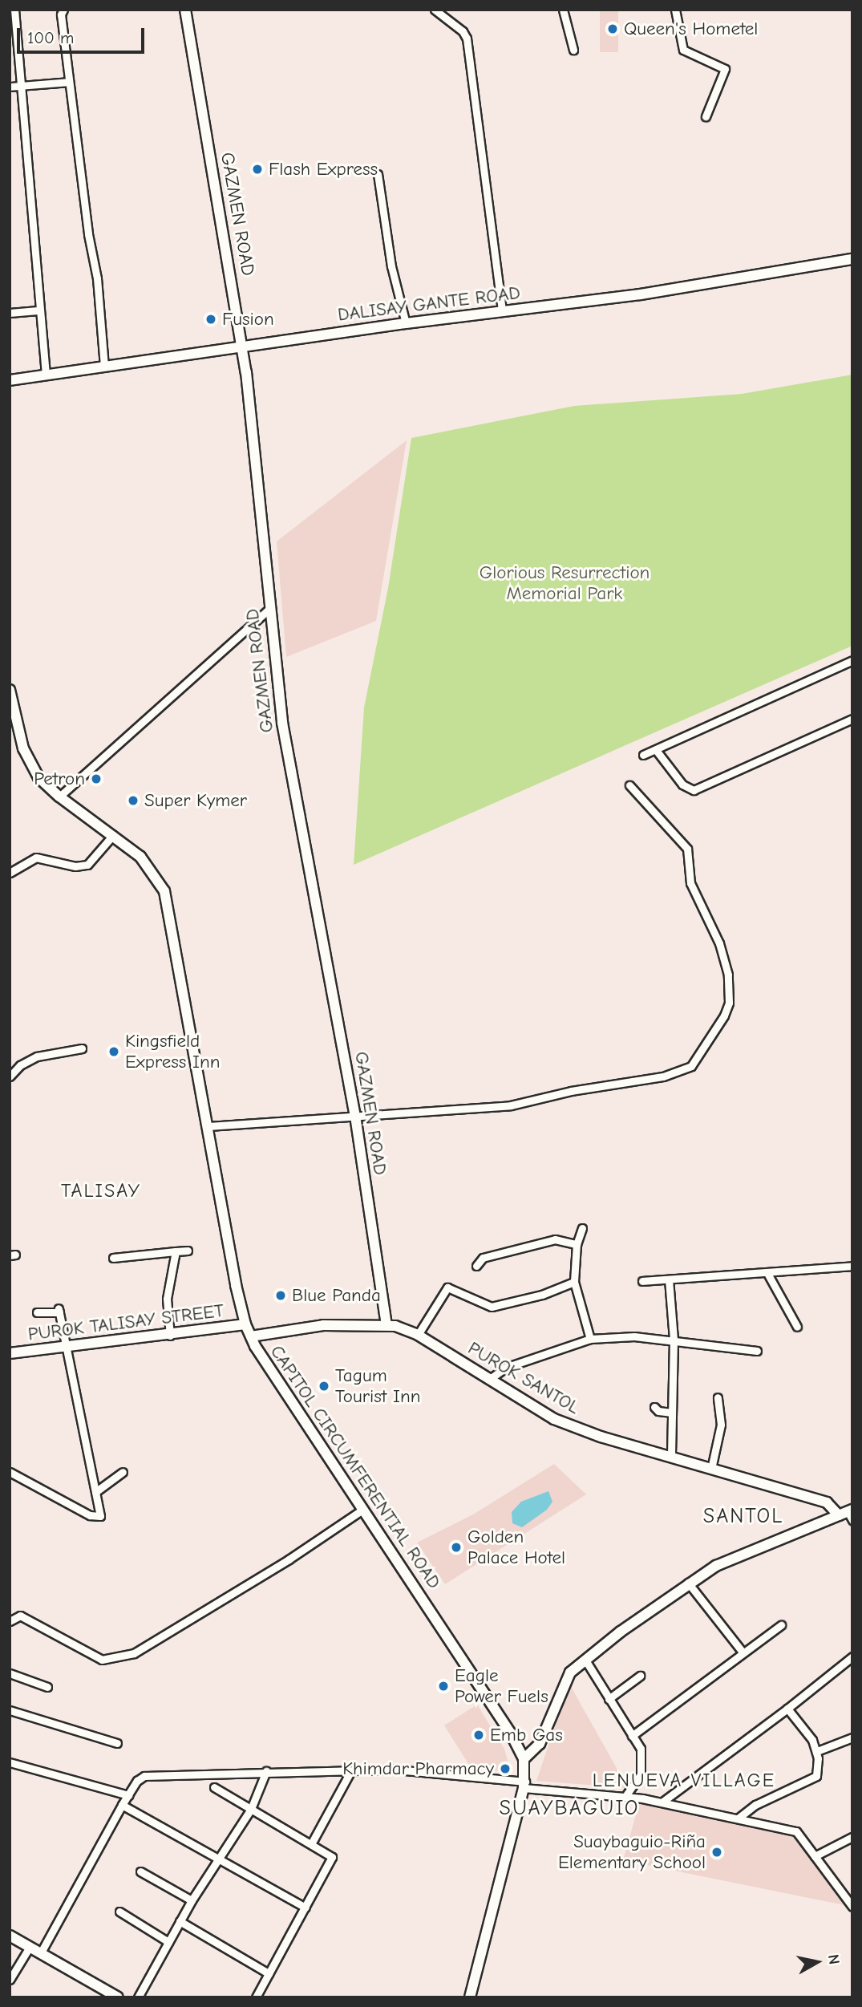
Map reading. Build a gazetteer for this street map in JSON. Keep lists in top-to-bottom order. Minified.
{"streets":{"main road":["GAZMEN ROAD","DALISAY GANTE ROAD","PUROK TALISAY STREET","PUROK SANTOL","CAPITOL CIRCUMFERENTIAL ROAD"]},"crossings":[["GAZMEN ROAD","DALISAY GANTE ROAD"],["GAZMEN ROAD","PUROK SANTOL"],["PUROK TALISAY STREET","CAPITOL CIRCUMFERENTIAL ROAD"],["PUROK SANTOL","CAPITOL CIRCUMFERENTIAL ROAD"]],"districts":["TALISAY","SANTOL","LENUEVA VILLAGE","SUAYBAGUIO"],"parks":["Glorious Resurrection Memorial Park"],"places":["Queen's Hometel","Flash Express","Fusion","Petron","Super Kymer","Kingsfield Express Inn","Blue Panda","Tagum Tourist Inn","Golden Palace Hotel","Eagle Power Fuels","Emb Gas","Khimdar Pharmacy","Suaybaguio-Riña Elementary School"],"scale_bar":"100 m","north":"right"}
